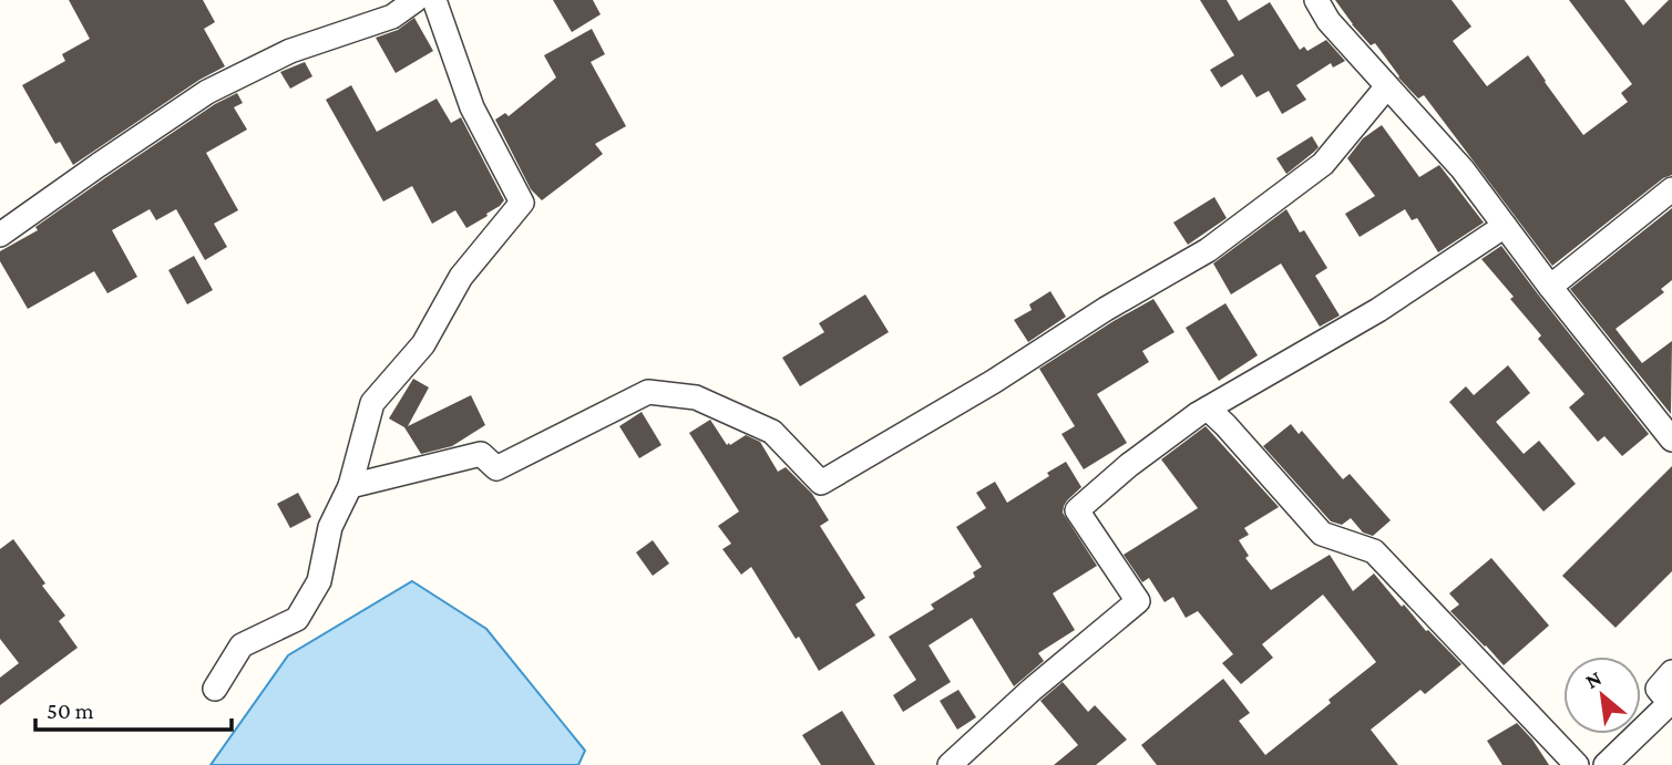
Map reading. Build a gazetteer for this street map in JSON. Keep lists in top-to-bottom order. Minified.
{"scale_bar":"50 m","north":"top left"}
